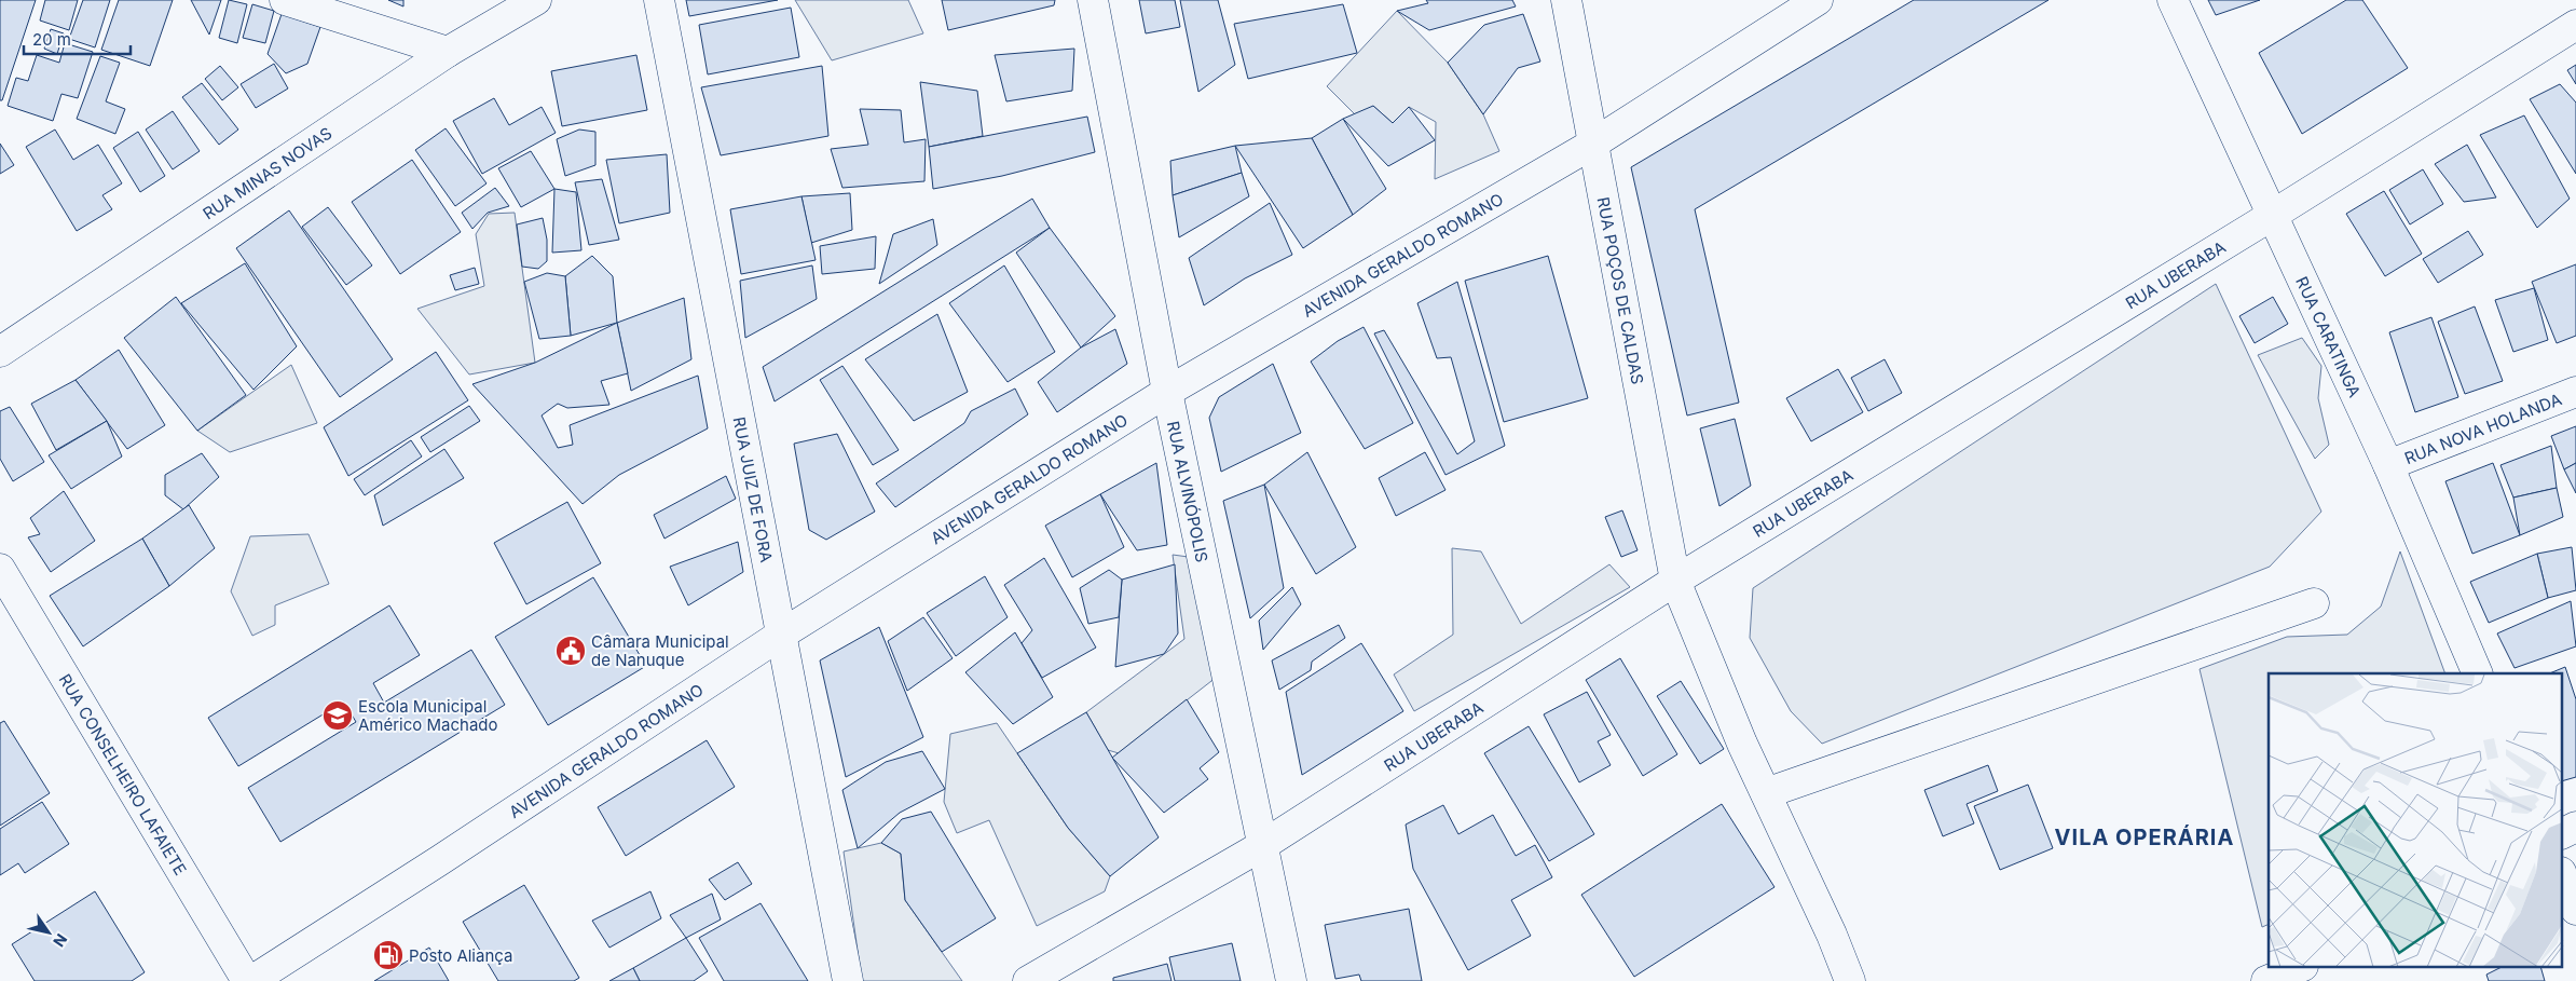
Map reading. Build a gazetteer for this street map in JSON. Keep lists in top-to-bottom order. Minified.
{"streets":{"street":["RUA MINAS NOVAS","AVENIDA GERALDO ROMANO","RUA UBERABA","RUA POÇOS DE CALDAS","RUA CARATINGA","RUA NOVA HOLANDA","RUA JUIZ DE FORA","RUA ALVINÓPOLIS","RUA CONSELHEIRO LAFAIETE"]},"crossings":[["AVENIDA GERALDO ROMANO","RUA POÇOS DE CALDAS"],["AVENIDA GERALDO ROMANO","RUA JUIZ DE FORA"],["AVENIDA GERALDO ROMANO","RUA ALVINÓPOLIS"],["RUA UBERABA","RUA POÇOS DE CALDAS"],["RUA UBERABA","RUA CARATINGA"],["RUA UBERABA","RUA ALVINÓPOLIS"],["RUA CARATINGA","RUA NOVA HOLANDA"]],"districts":["VILA OPERÁRIA"],"places":{"public building":["Câmara Municipal de Nanuque"],"school or university":["Escola Municipal Américo Machado"],"fuel station":["Posto Aliança"]},"scale_bar":"20 m","north":"bottom right"}
